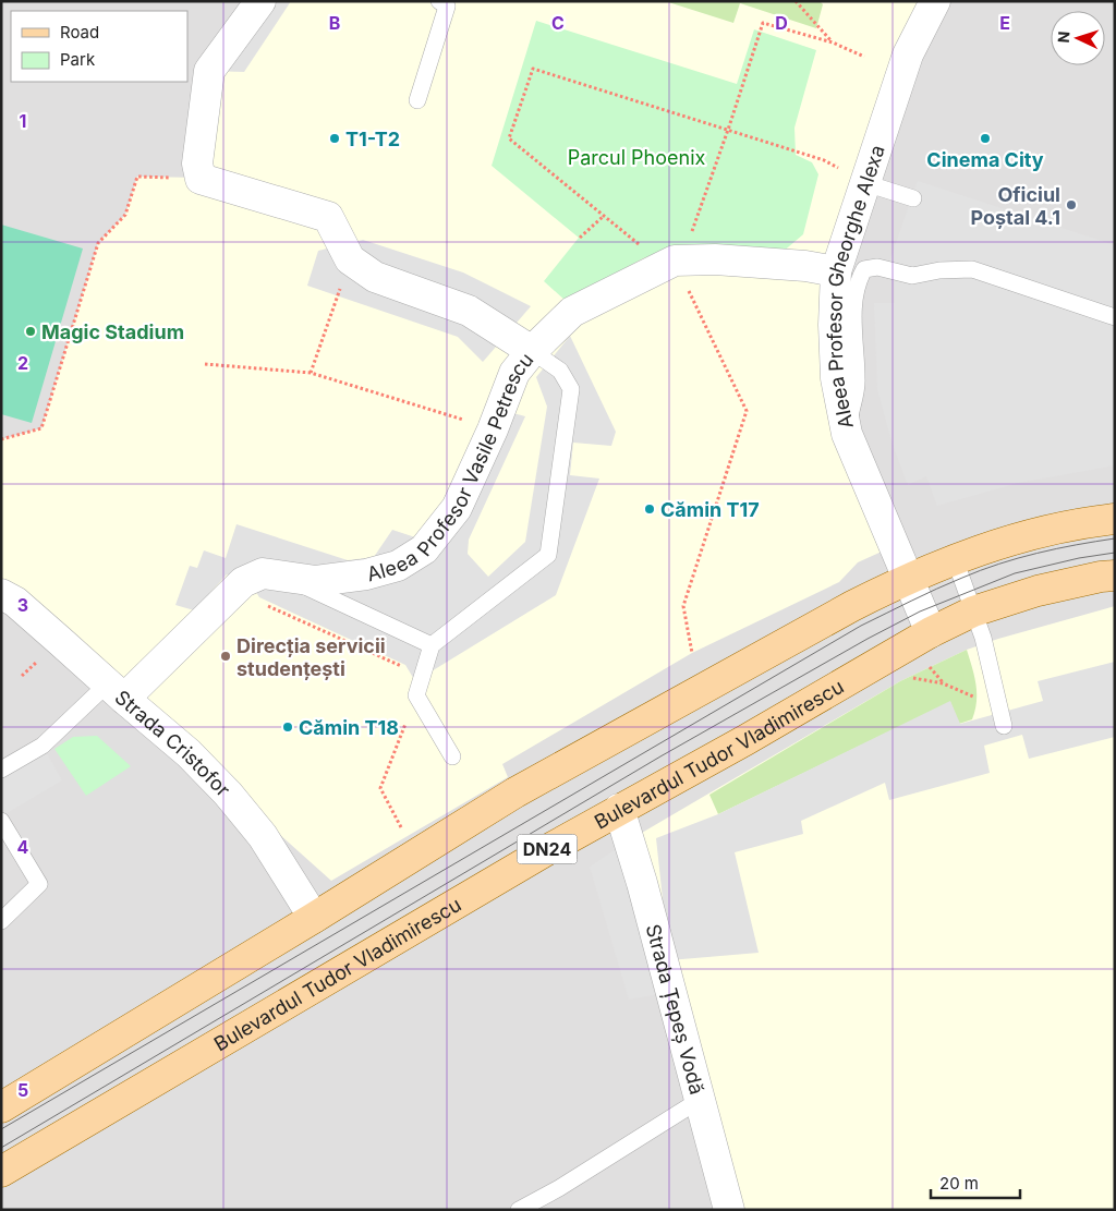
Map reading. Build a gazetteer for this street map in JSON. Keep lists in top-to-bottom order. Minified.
{"streets":{"main road":["Bulevardul Tudor Vladimirescu","DN24"],"street":["Aleea Profesor Gheorghe Alexa","Aleea Profesor Vasile Petrescu","Strada Cristofor","Strada Țepeș Vodă"]},"crossings":[["Aleea Profesor Gheorghe Alexa","Bulevardul Tudor Vladimirescu"],["Aleea Profesor Vasile Petrescu","Strada Cristofor"],["Bulevardul Tudor Vladimirescu","Strada Țepeș Vodă"]],"parks":["Parcul Phoenix"],"places":["T1-T2","Cinema City","Oficiul Poștal 4.1","Magic Stadium","Cămin T17","Direcția servicii studențești","Cămin T18"],"legend":["Road","Park"],"scale_bar":"20 m","north":"left","grid":{"columns":["B","C","D","E"],"rows":["1","2","3","4","5"]}}
